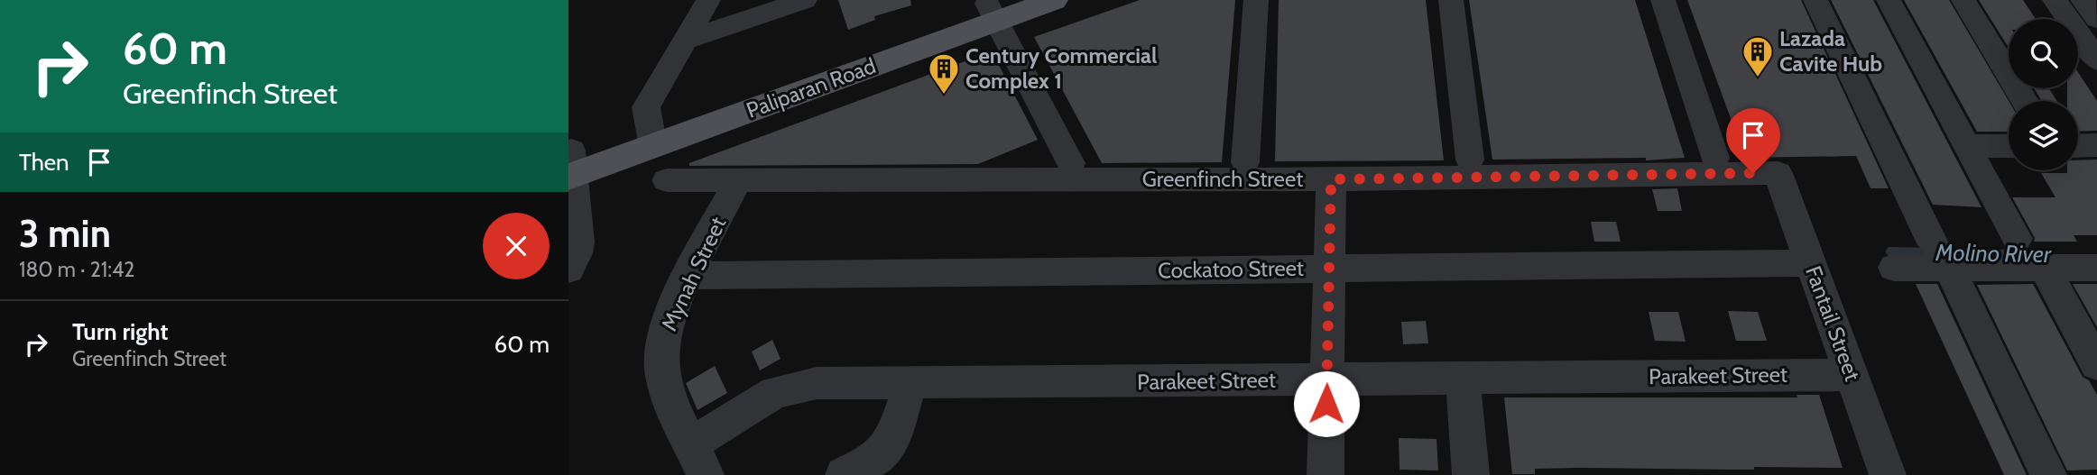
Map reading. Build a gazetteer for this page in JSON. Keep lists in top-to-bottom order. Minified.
{"streets":{"main road":["Paliparan Road"],"street":["Greenfinch Street","Cockatoo Street","Mynah Street","Fantail Street","Parakeet Street"]},"crossings":[["Greenfinch Street","Mynah Street"],["Greenfinch Street","Fantail Street"],["Cockatoo Street","Mynah Street"],["Cockatoo Street","Fantail Street"],["Mynah Street","Parakeet Street"],["Fantail Street","Parakeet Street"]],"water":["Molino River"],"places":{"building":["Lazada Cavite Hub","Century Commercial Complex 1"]},"page":{"turn":["60 m","Greenfinch Street"],"then":"Then","heading":["3 min","180 m · 21:42"],"list":[{"name":"Turn right","note":"Greenfinch Street","value":"60 m"}]}}
